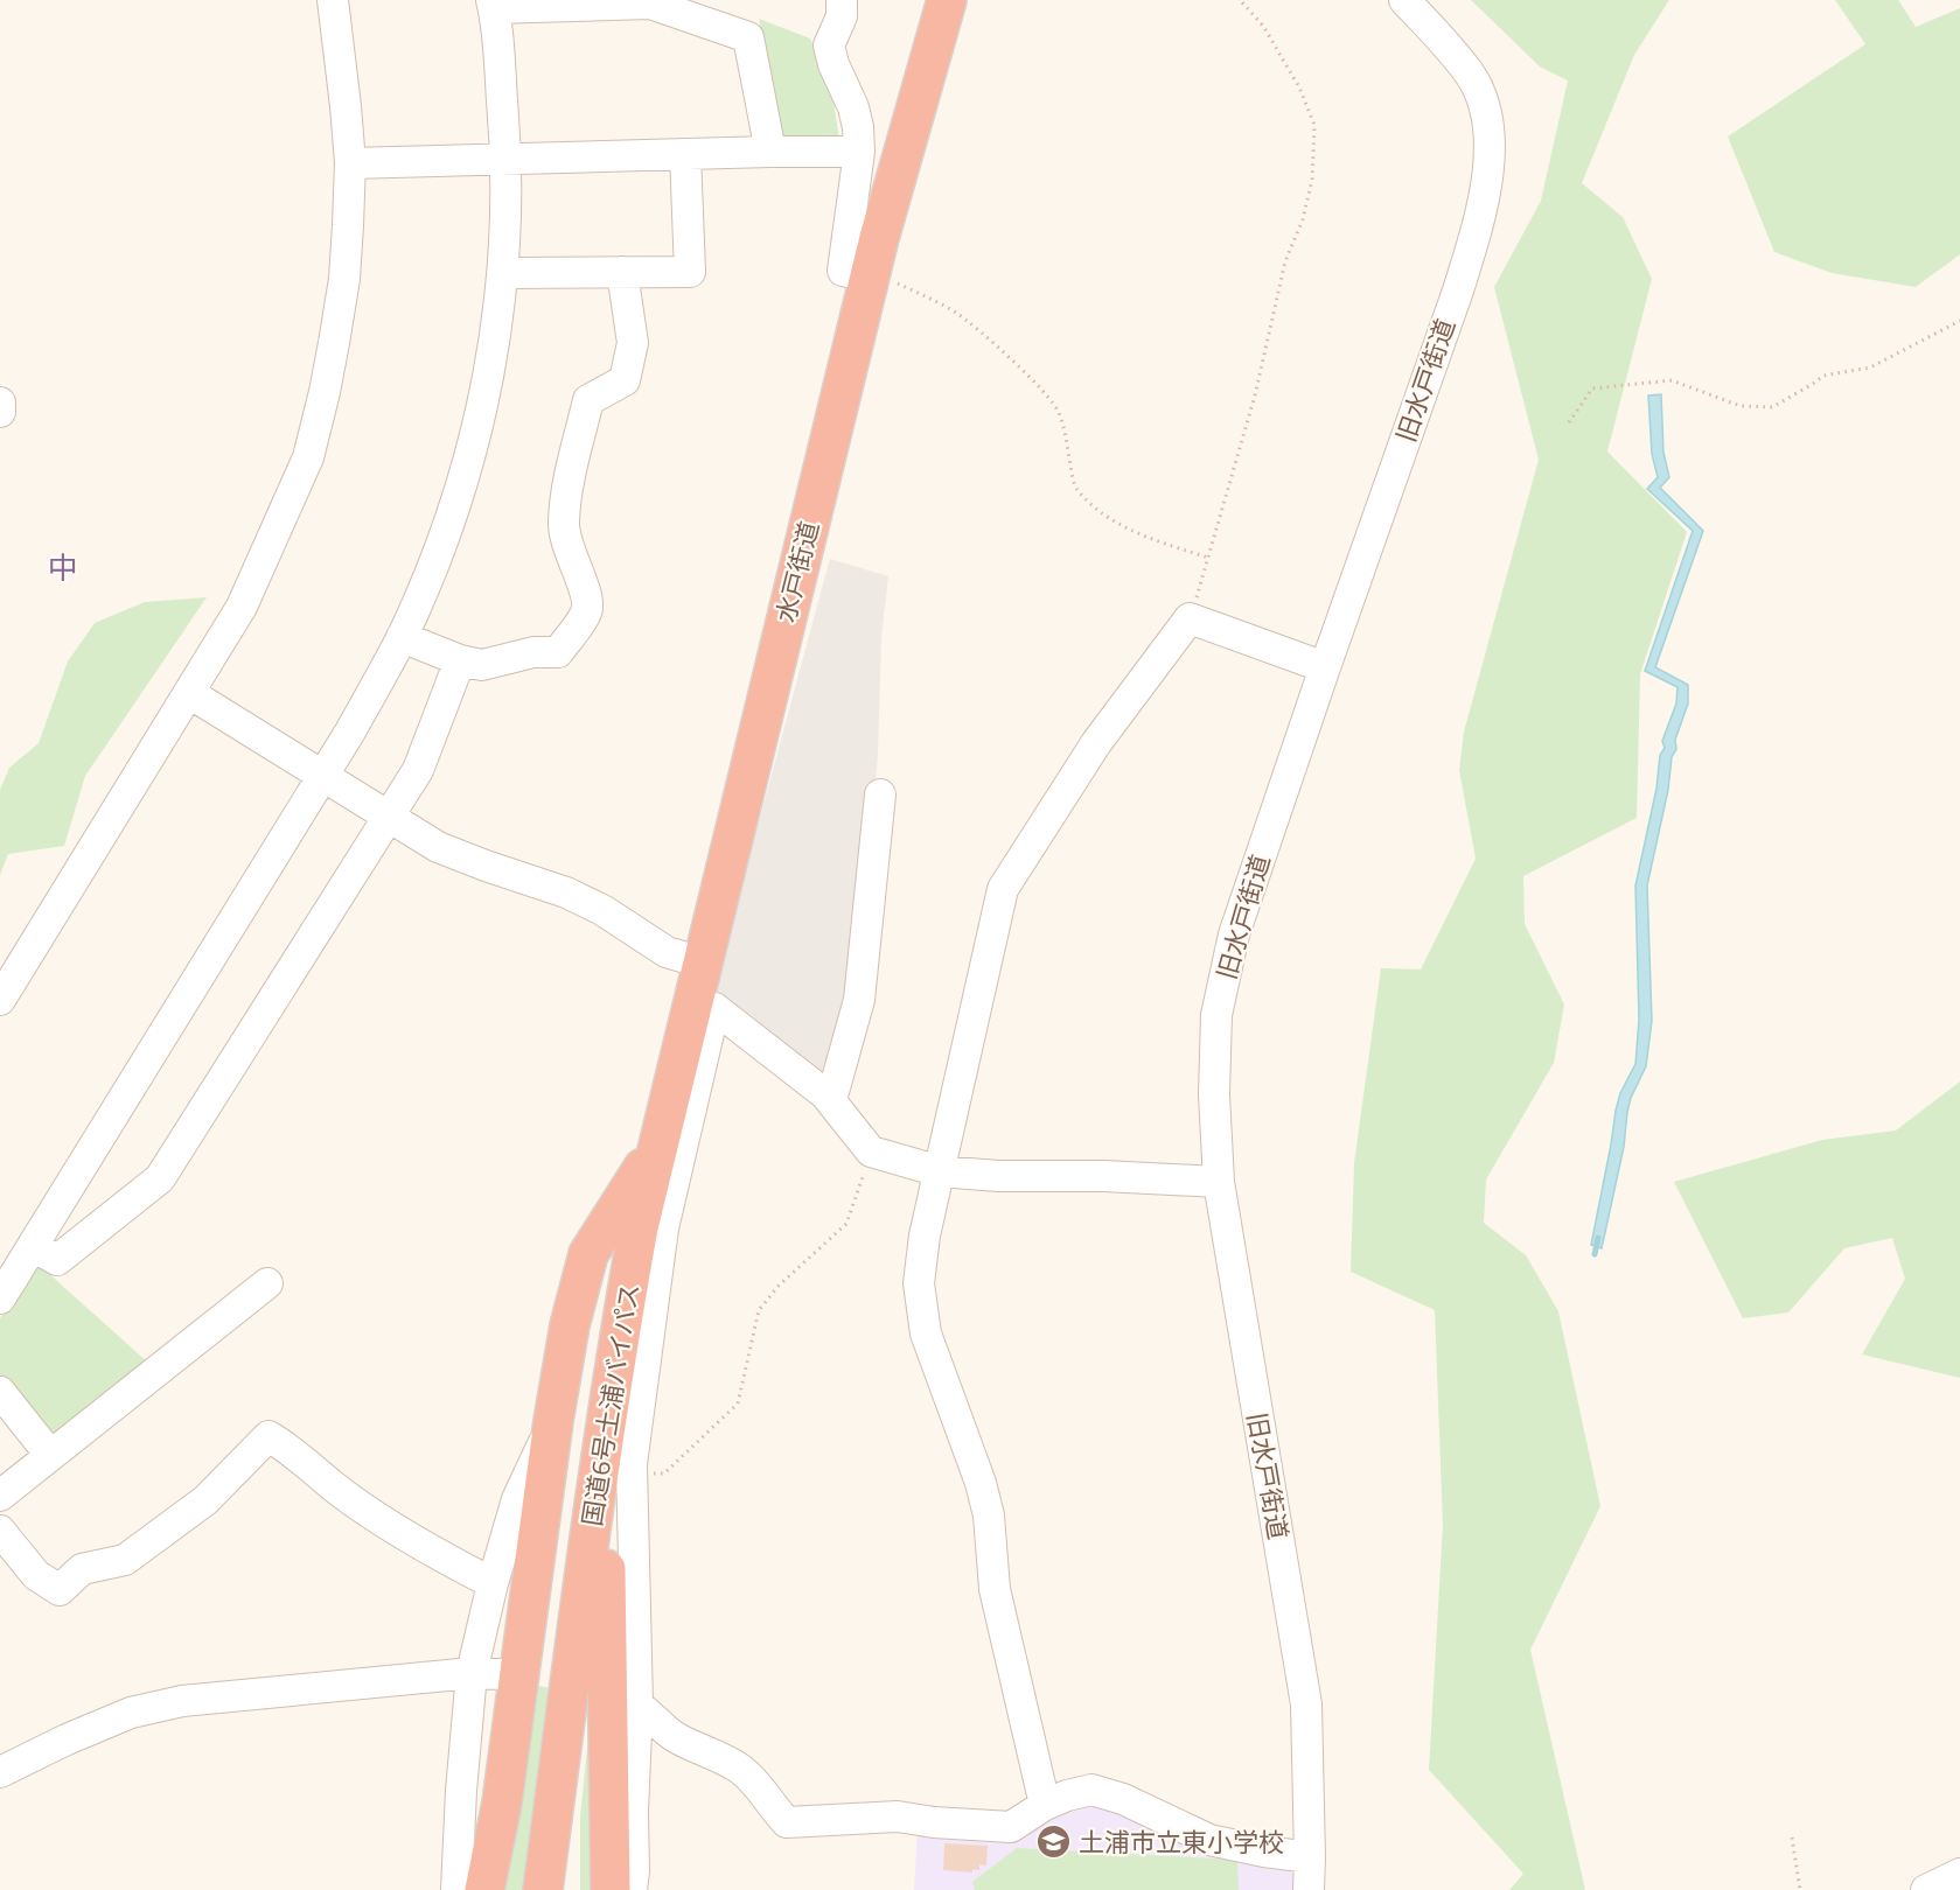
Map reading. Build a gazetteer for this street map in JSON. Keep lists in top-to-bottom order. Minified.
{"streets":{"highway":["水戸街道","国道6号土浦バイパス"],"street":["旧水戸街道"]},"crossings":[["水戸街道","国道6号土浦バイパス"]],"districts":["中"],"places":{"school or university":["土浦市立東小学校"]}}
